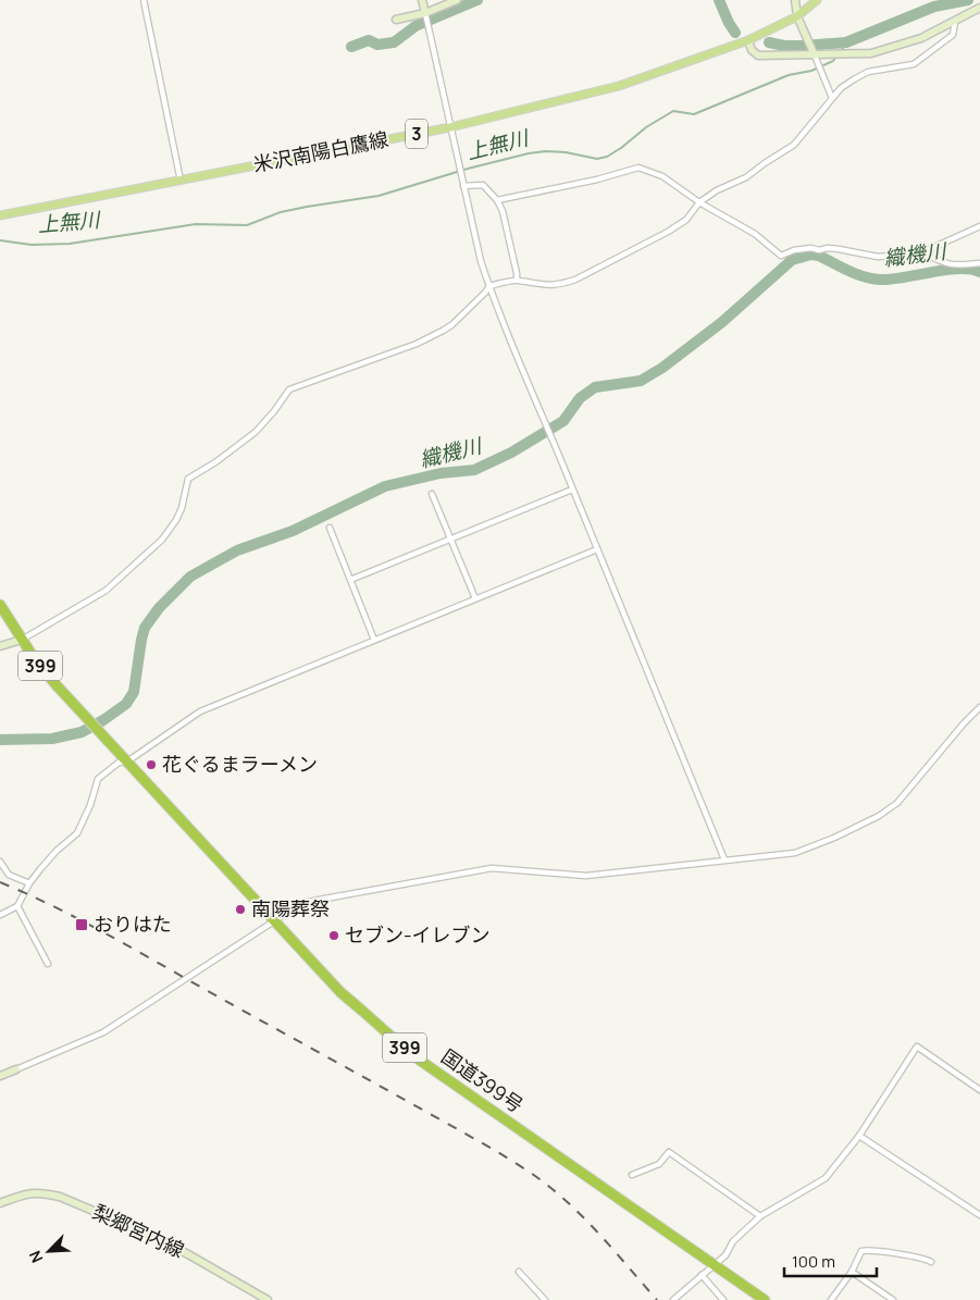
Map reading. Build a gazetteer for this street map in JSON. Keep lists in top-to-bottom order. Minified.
{"streets":{"highway":["399","国道399号"],"main road":["3","米沢南陽白鷹線"],"street":["梨郷宮内線"]},"water":["上無川","織機川"],"places":{"other":["花ぐるまラーメン","南陽葬祭","セブン-イレブン"],"transit":["おりはた"]},"scale_bar":"100 m","north":"bottom left"}
